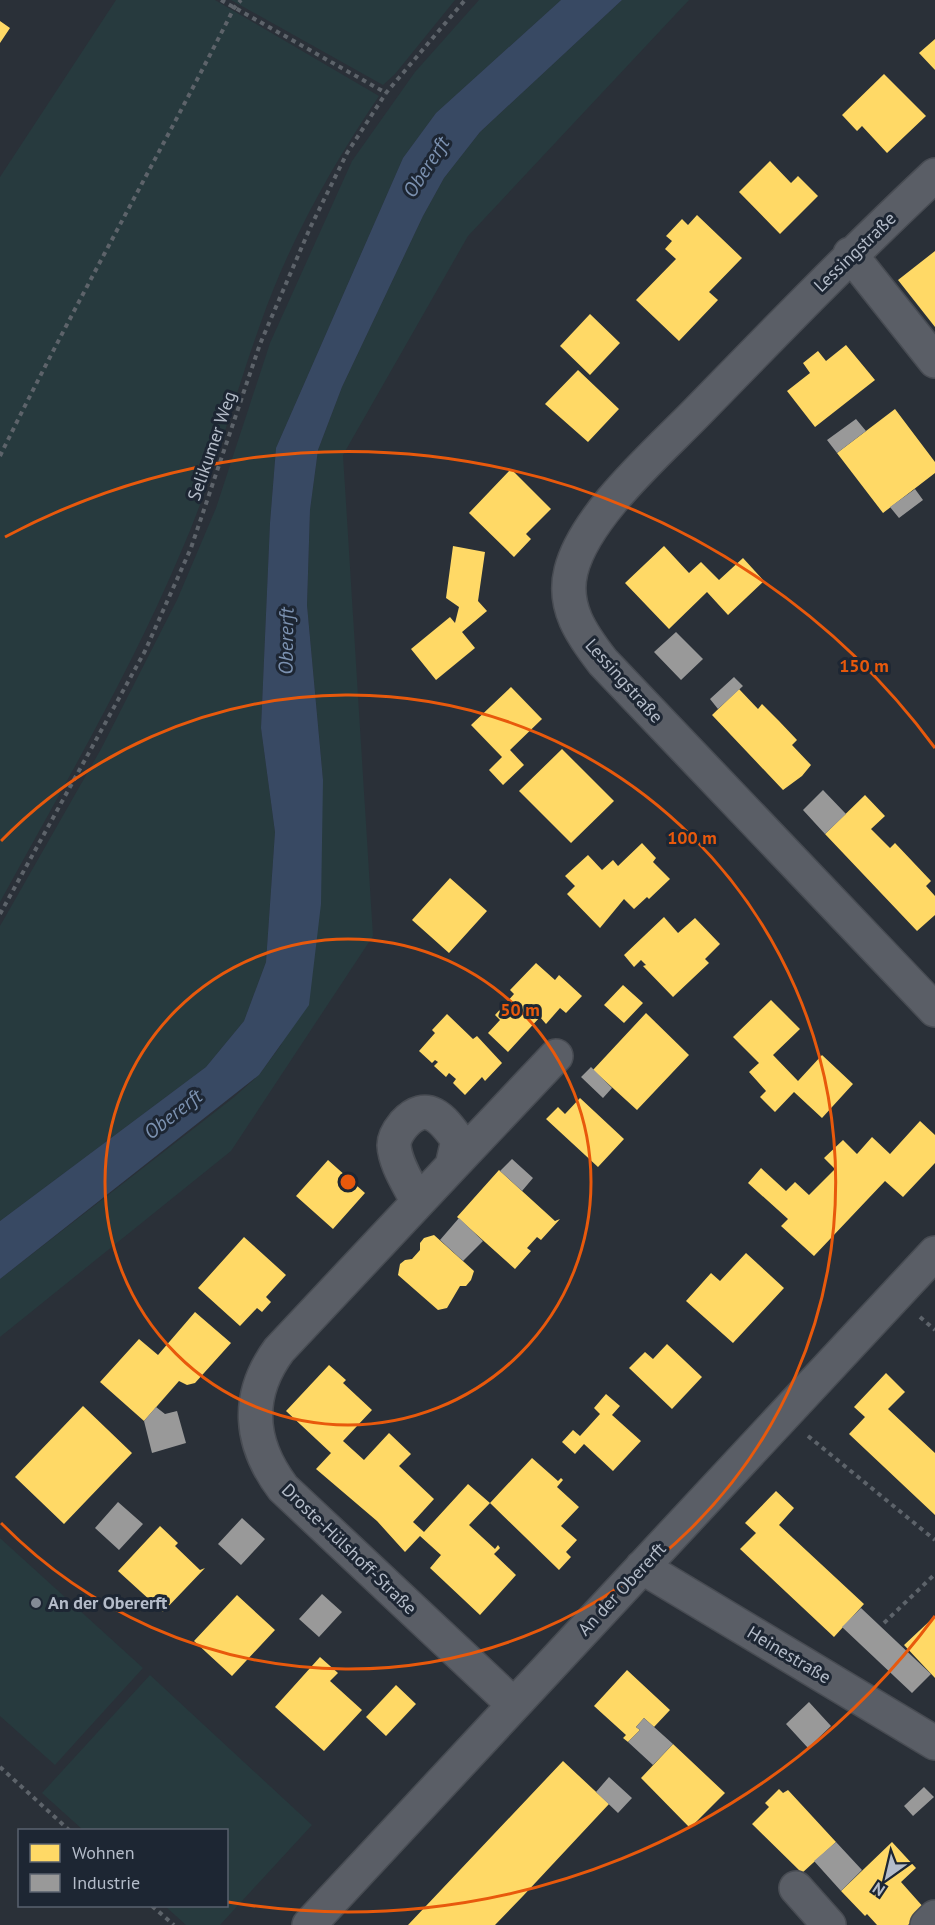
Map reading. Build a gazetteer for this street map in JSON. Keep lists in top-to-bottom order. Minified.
{"streets":{"street":["Lessingstraße","Droste-Hülshoff-Straße","An der Obererft","Heinestraße"],"path":["Selikumer Weg"]},"crossings":[["Droste-Hülshoff-Straße","An der Obererft"],["An der Obererft","Heinestraße"]],"water":["Obererft"],"places":["An der Obererft"],"legend":["Wohnen","Industrie"],"north":"bottom left","rings":["150 m","100 m","50 m"]}
